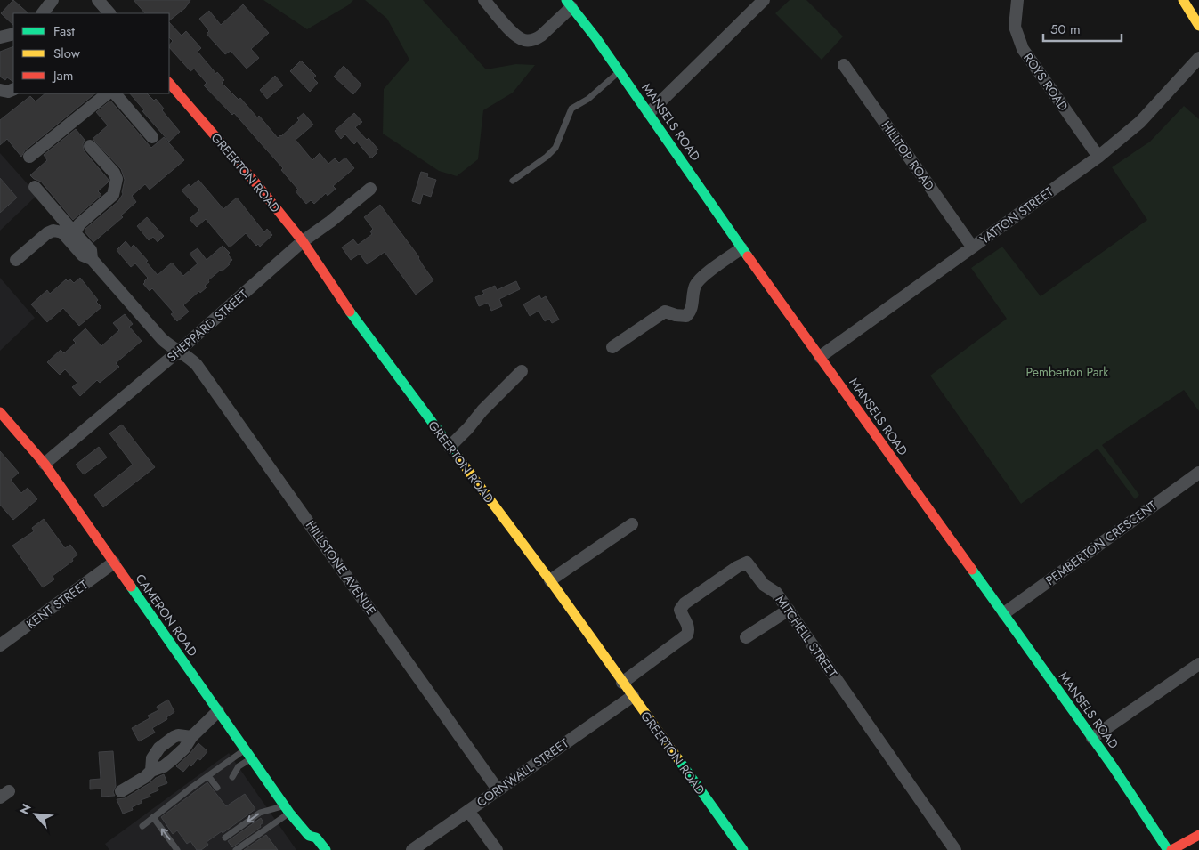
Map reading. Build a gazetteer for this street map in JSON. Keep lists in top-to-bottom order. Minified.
{"streets":{"street":["ROYS ROAD","MANSELS ROAD","HILLTOP ROAD","GREERTON ROAD","YATTON STREET","SHEPPARD STREET","PEMBERTON CRESCENT","HILLSTONE AVENUE","KENT STREET","CAMERON ROAD","MITCHELL STREET","CORNWALL STREET"]},"crossings":[["ROYS ROAD","YATTON STREET"],["MANSELS ROAD","YATTON STREET"],["MANSELS ROAD","PEMBERTON CRESCENT"],["HILLTOP ROAD","YATTON STREET"],["GREERTON ROAD","SHEPPARD STREET"],["GREERTON ROAD","MITCHELL STREET"],["GREERTON ROAD","CORNWALL STREET"],["SHEPPARD STREET","HILLSTONE AVENUE"],["SHEPPARD STREET","CAMERON ROAD"],["HILLSTONE AVENUE","CORNWALL STREET"],["KENT STREET","CAMERON ROAD"]],"parks":["Pemberton Park"],"legend":["Fast","Slow","Jam"],"scale_bar":"50 m","north":"top left"}
